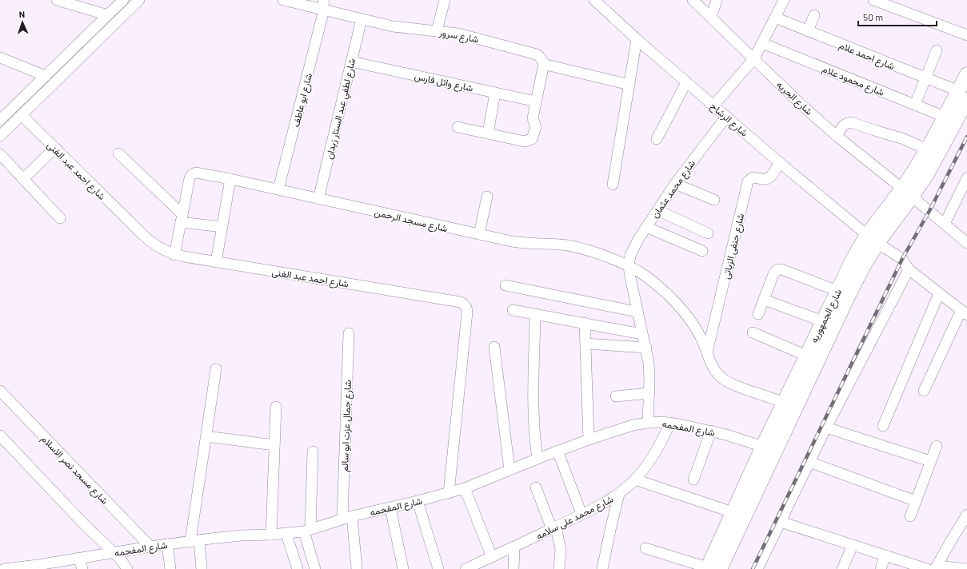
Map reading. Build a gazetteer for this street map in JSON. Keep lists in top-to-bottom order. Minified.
{"streets":{"main road":["شارع الجمهوريه"],"street":["شارع سرور","شارع احمد علام","شارع محمود علام","شارع وائل فارس","شارع الحريه","شارع ابو عاطف","شارع لطفي عبد الستار زيدان","شارع الرشاح","شارع احمد عبد الغنى","شارع محمد عثمان","شارع مسجد الرحمن","شارع حنفى الزياتى","شارع جمال عزت ابو سالم","شارع المفحمه","شارع مسجد نصر الاسلام","شارع محمد على سلامه"]},"crossings":[["شارع سرور","شارع ابو عاطف"],["شارع سرور","شارع لطفي عبد الستار زيدان"],["شارع احمد علام","شارع الجمهوريه"],["شارع محمود علام","شارع الجمهوريه"],["شارع وائل فارس","شارع لطفي عبد الستار زيدان"],["شارع الحريه","شارع الجمهوريه"],["شارع ابو عاطف","شارع مسجد الرحمن"],["شارع لطفي عبد الستار زيدان","شارع مسجد الرحمن"],["شارع الرشاح","شارع محمد عثمان"],["شارع الرشاح","شارع حنفى الزياتى"],["شارع الرشاح","شارع الجمهوريه"],["شارع احمد عبد الغنى","شارع المفحمه"],["شارع محمد عثمان","شارع مسجد الرحمن"],["شارع مسجد الرحمن","شارع حنفى الزياتى"],["شارع مسجد الرحمن","شارع الجمهوريه"],["شارع الجمهوريه","شارع المفحمه"],["شارع جمال عزت ابو سالم","شارع المفحمه"],["شارع المفحمه","شارع مسجد نصر الاسلام"],["شارع المفحمه","شارع محمد على سلامه"]],"scale_bar":"50 m","north":"top"}
